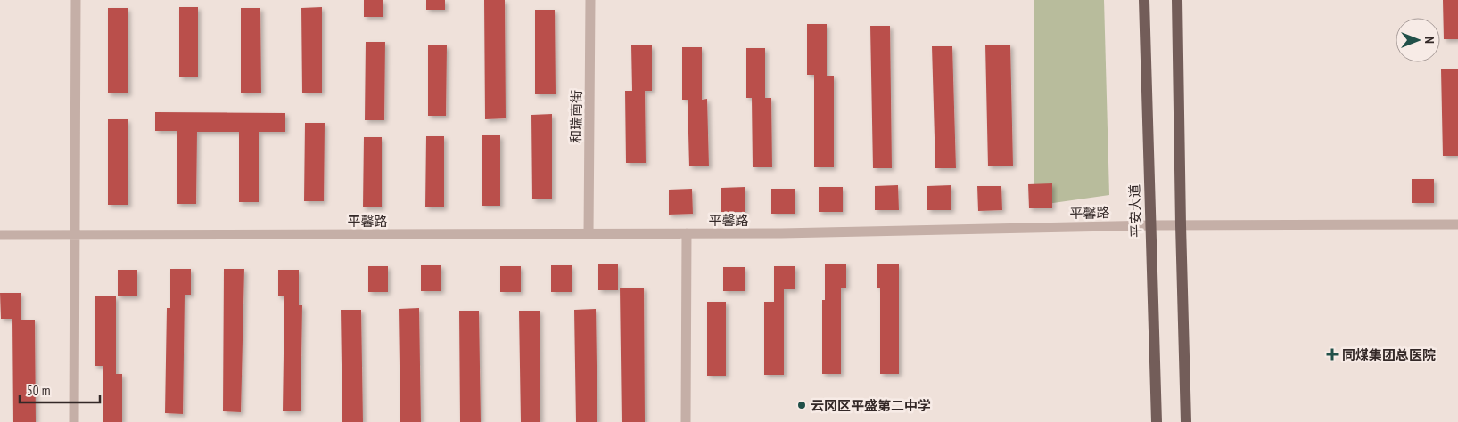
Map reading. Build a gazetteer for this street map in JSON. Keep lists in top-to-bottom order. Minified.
{"streets":{"main road":["平安大道"],"street":["和瑞南街","平馨路"]},"crossings":[["和瑞南街","平馨路"],["平安大道","平馨路"]],"places":{"health":["同煤集团总医院"],"other":["云冈区平盛第二中学"]},"scale_bar":"50 m","north":"right"}
